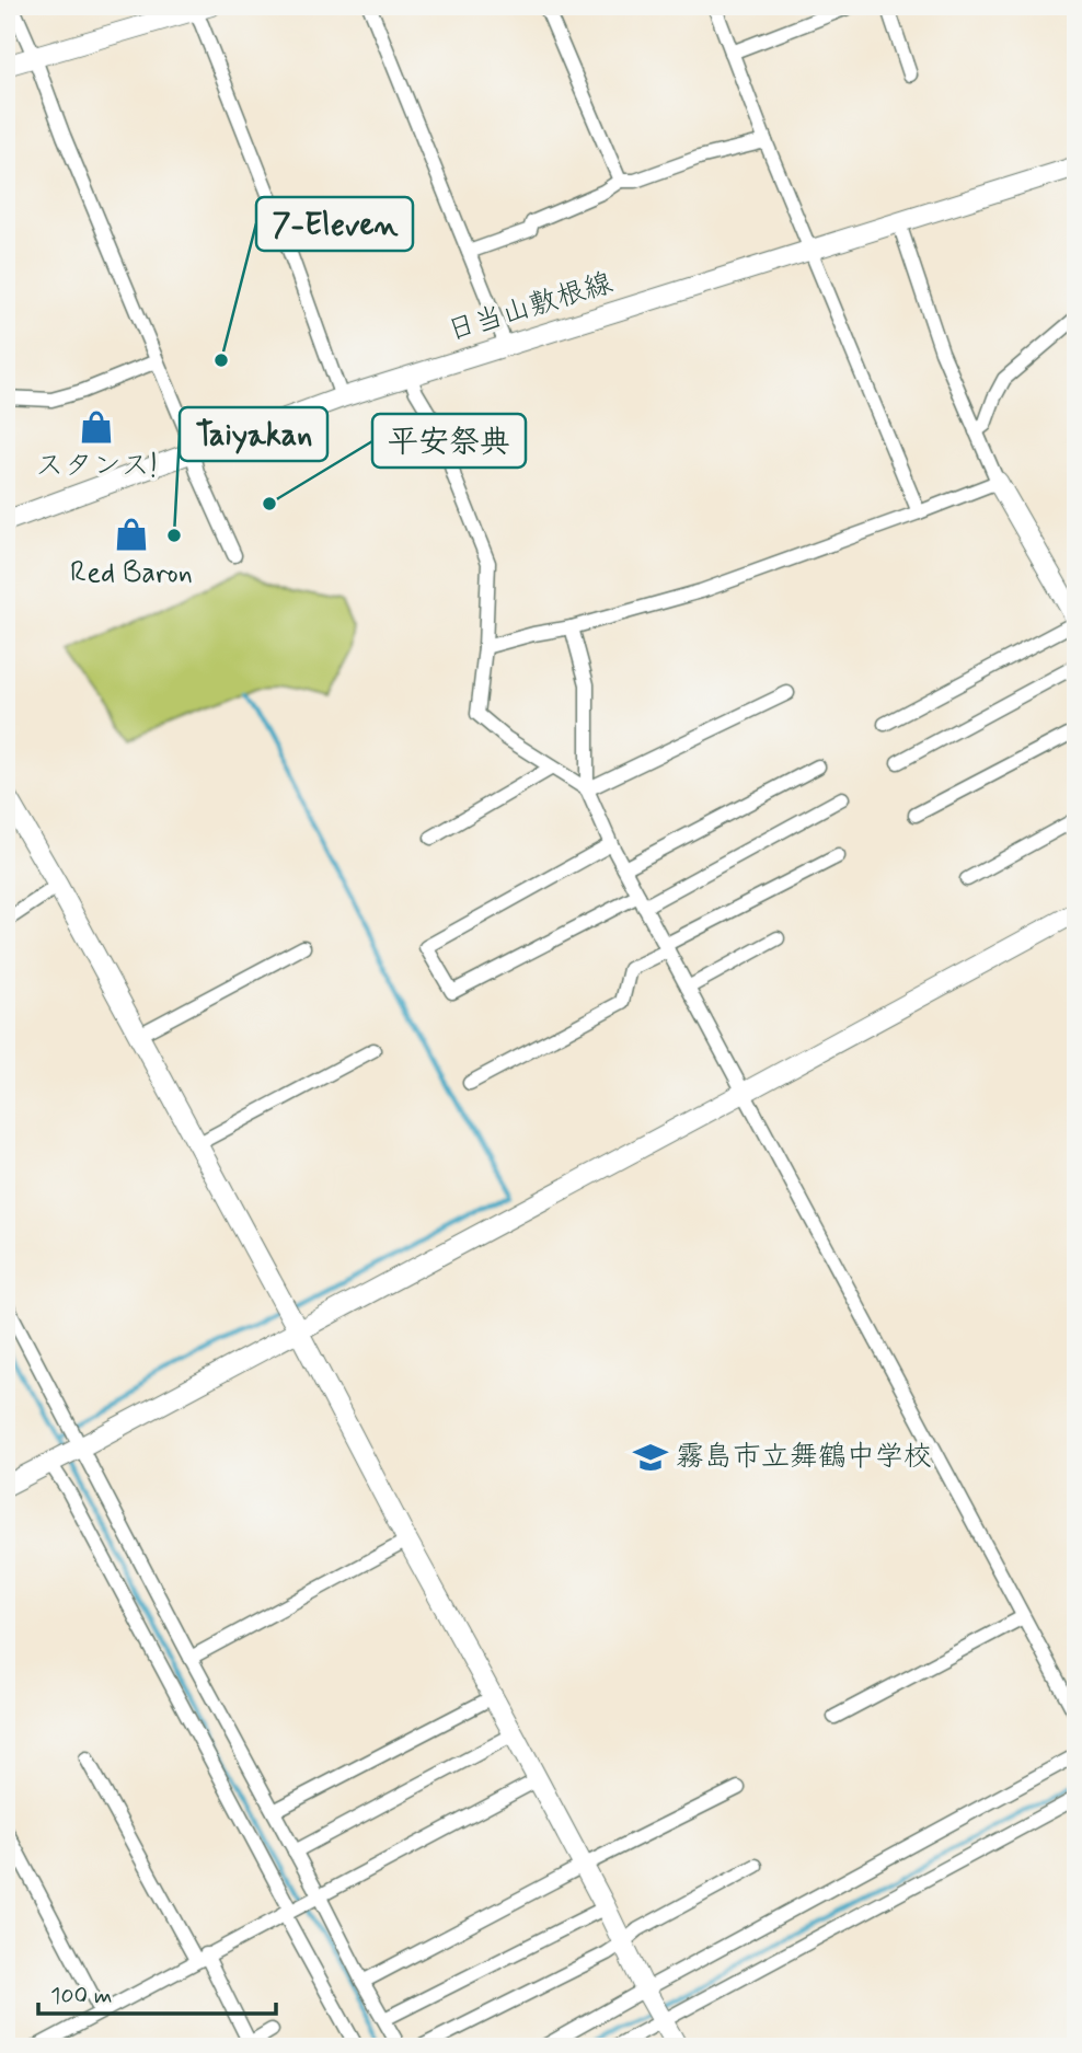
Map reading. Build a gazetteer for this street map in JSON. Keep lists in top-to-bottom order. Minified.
{"streets":{"street":["日当山敷根線"]},"places":{"other":["7-Eleven","平安祭典","Taiyakan"],"shop":["スタンス!","Red Baron"],"school or university":["霧島市立舞鶴中学校"]},"scale_bar":"100 m"}
